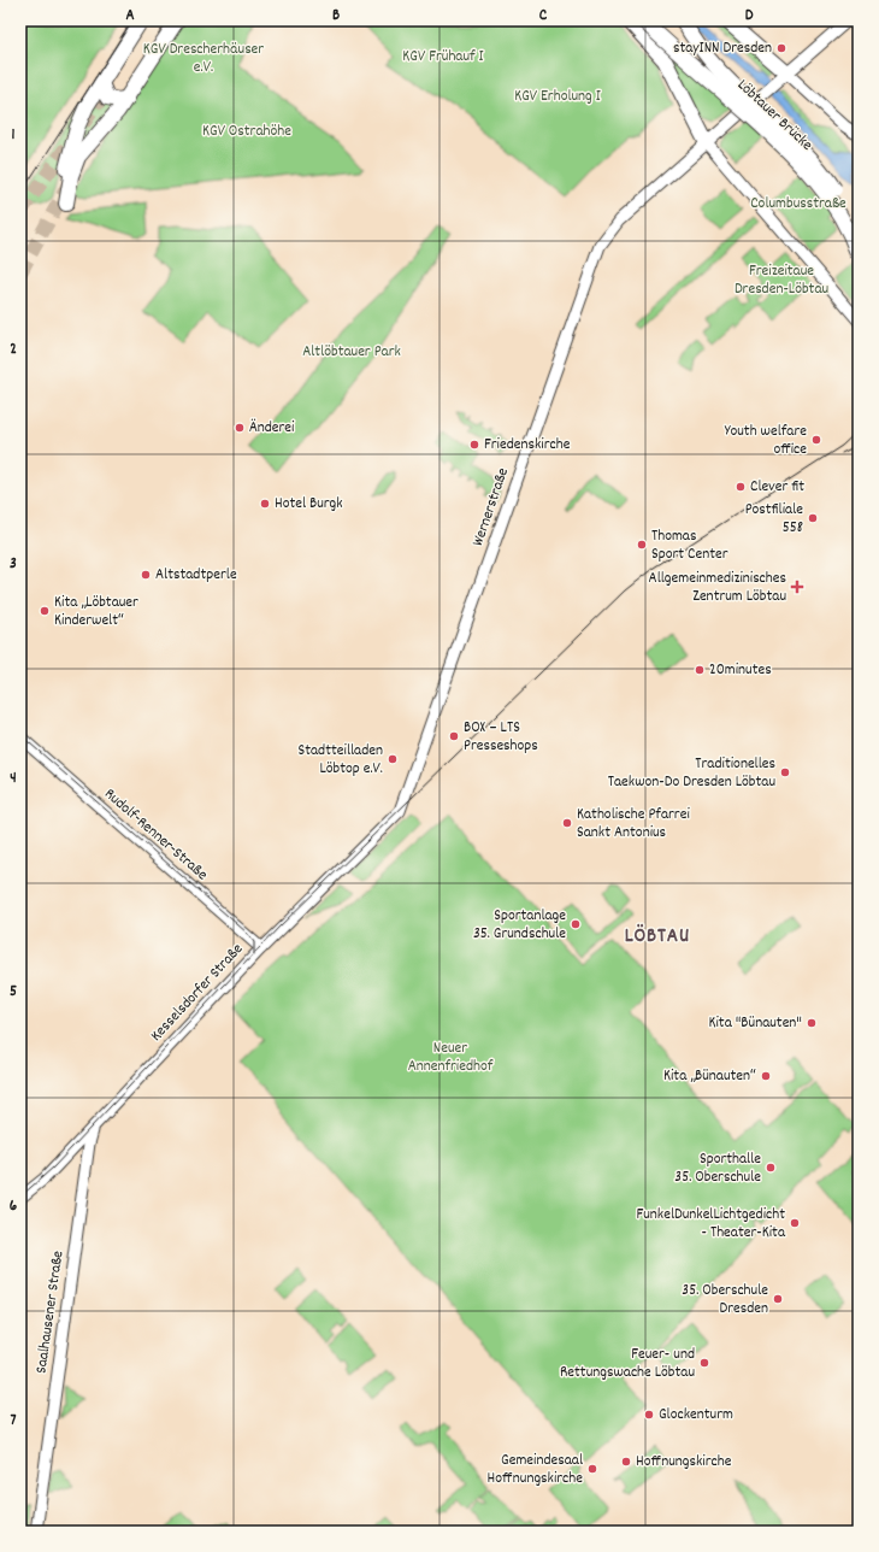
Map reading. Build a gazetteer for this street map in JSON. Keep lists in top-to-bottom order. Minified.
{"streets":{"main road":["Löbtauer Brücke"],"street":["Wernerstraße","Rudolf-Renner-Straße","Kesselsdorfer Straße","Saalhausener Straße"]},"crossings":[["Wernerstraße","Kesselsdorfer Straße"],["Rudolf-Renner-Straße","Kesselsdorfer Straße"],["Kesselsdorfer Straße","Saalhausener Straße"]],"districts":["LÖBTAU"],"parks":["KGV Drescherhäuser e.V.","KGV Frühauf I","KGV Erholung I","KGV Ostrahöhe","Columbusstraße","Freizeitaue Dresden-Löbtau","Altlöbtauer Park","Neuer Annenfriedhof"],"places":{"other":["stayINN Dresden","Änderei","Youth welfare office","Friedenskirche","Clever fit","Hotel Burgk","Postfiliale 558","Thomas Sport Center","Altstadtperle","Kita „Löbtauer Kinderwelt“","20minutes","BOX – LTS Presseshops","Stadtteilladen Löbtop e.V.","Traditionelles Taekwon-Do Dresden Löbtau","Katholische Pfarrei Sankt Antonius","Sportanlage 35. Grundschule","Kita \"Bünauten\"","Kita „Bünauten“","Sporthalle 35. Oberschule","FunkelDunkelLichtgedicht - Theater-Kita","35. Oberschule Dresden","Feuer- und Rettungswache Löbtau","Glockenturm","Hoffnungskirche","Gemeindesaal Hoffnungskirche"],"health":["Allgemeinmedizinisches Zentrum Löbtau"]},"grid":{"columns":["A","B","C","D"],"rows":["1","2","3","4","5","6","7"]}}
